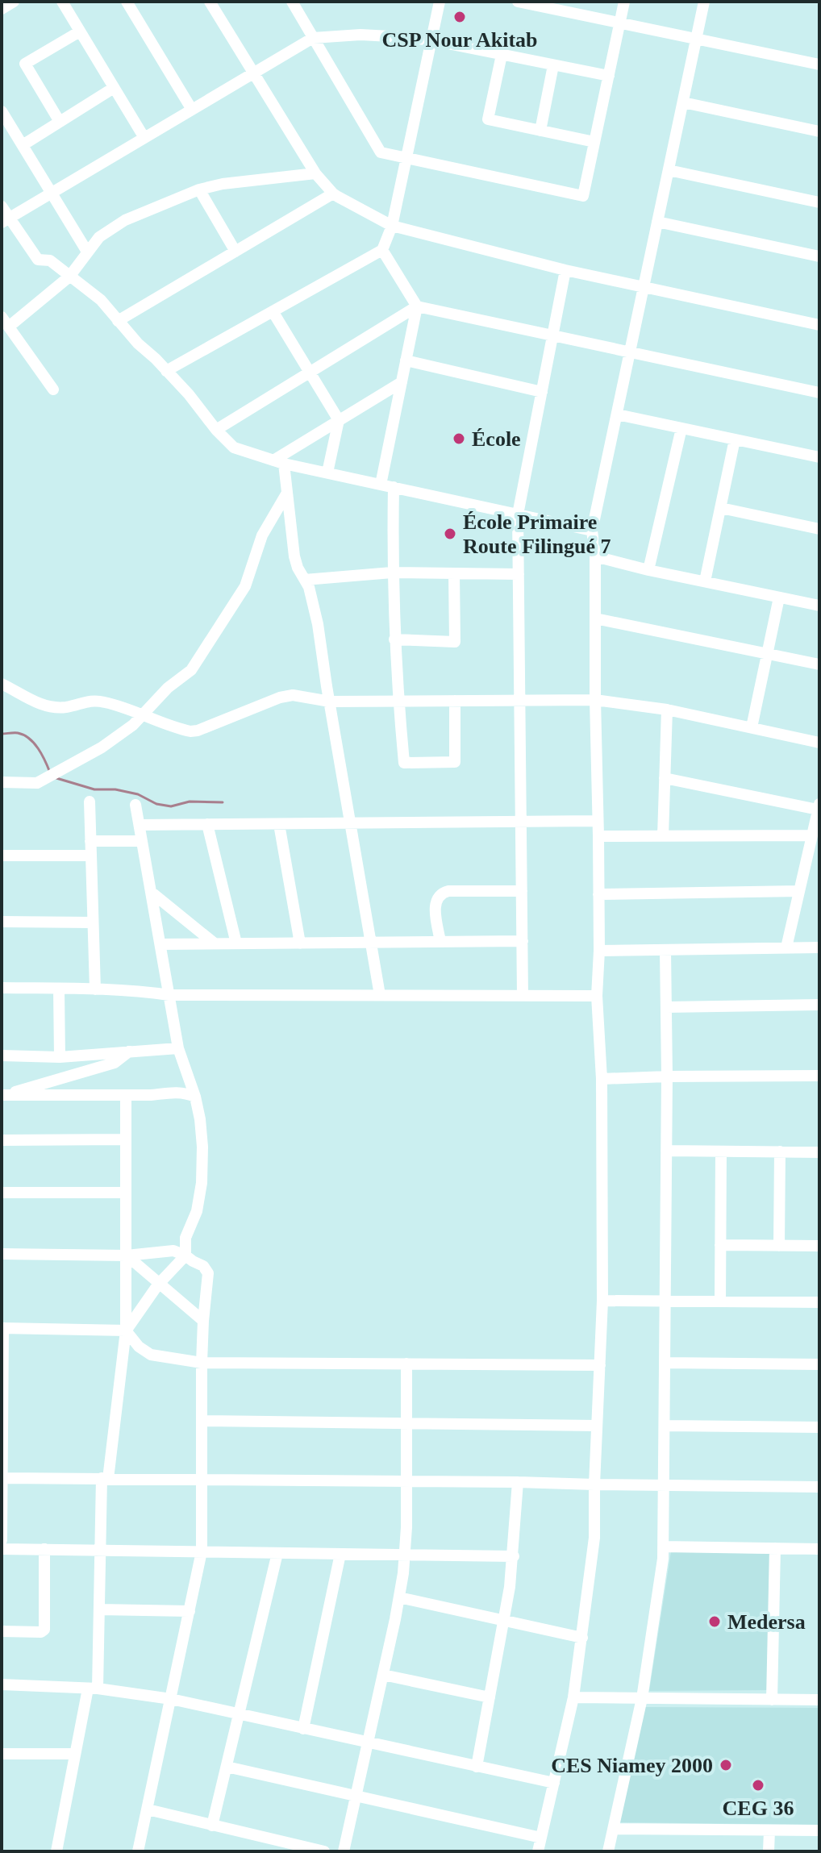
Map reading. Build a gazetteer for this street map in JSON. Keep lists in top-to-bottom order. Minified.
{"places":["CSP Nour Akitab","École","École Primaire Route Filingué 7","Medersa","CES Niamey 2000","CEG 36"]}
